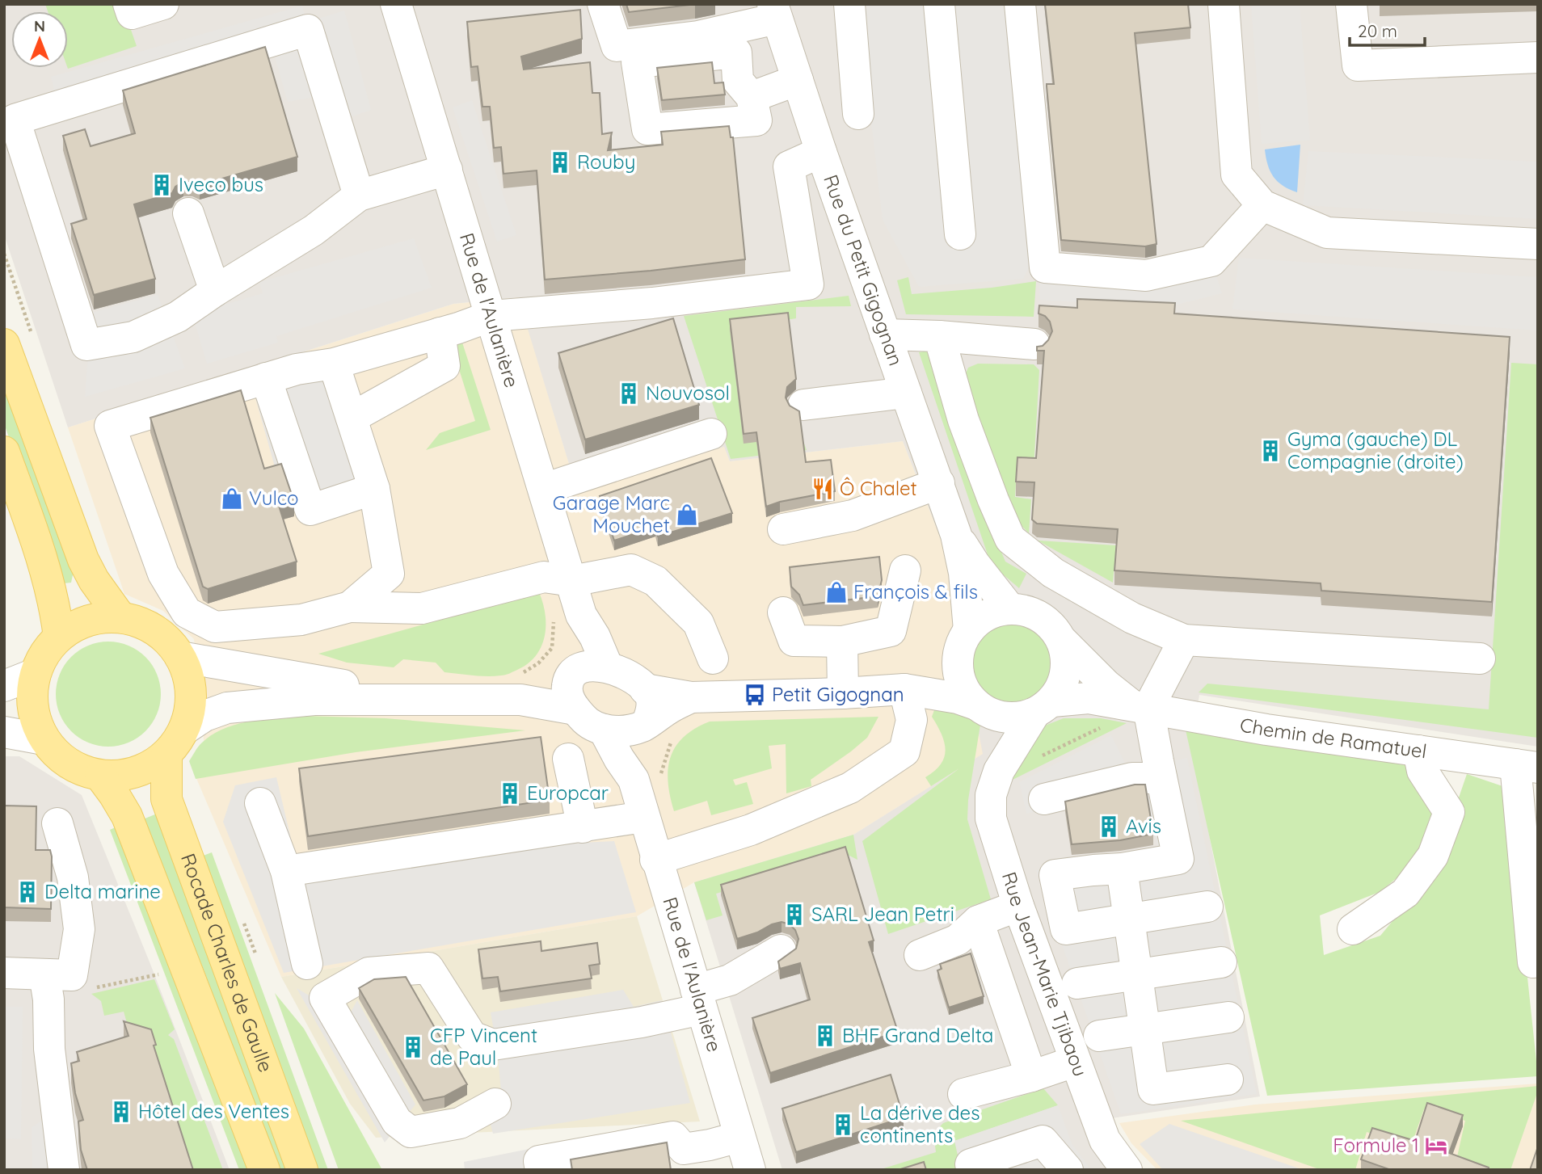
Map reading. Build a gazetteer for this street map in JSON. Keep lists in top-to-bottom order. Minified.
{"streets":{"main road":["Rocade Charles de Gaulle"],"street":["Rue du Petit Gigognan","Rue de l'Aulanière","Chemin de Ramatuel","Rue Jean-Marie Tjibaou"]},"crossings":[["Rue du Petit Gigognan","Chemin de Ramatuel"],["Rue du Petit Gigognan","Rue Jean-Marie Tjibaou"],["Chemin de Ramatuel","Rue Jean-Marie Tjibaou"]],"places":{"building":["Rouby","Iveco bus","Nouvosol","Gyma (gauche) DL Compagnie (droite)","Europcar","Avis","Delta marine","SARL Jean Petri","BHF Grand Delta","CFP Vincent de Paul","Hôtel des Ventes","La dérive des continents"],"restaurant":["Ô Chalet"],"shop":["Vulco","Garage Marc Mouchet","François & fils"],"bus stop":["Petit Gigognan"],"hotel":["Formule 1"]},"scale_bar":"20 m","north":"top"}
